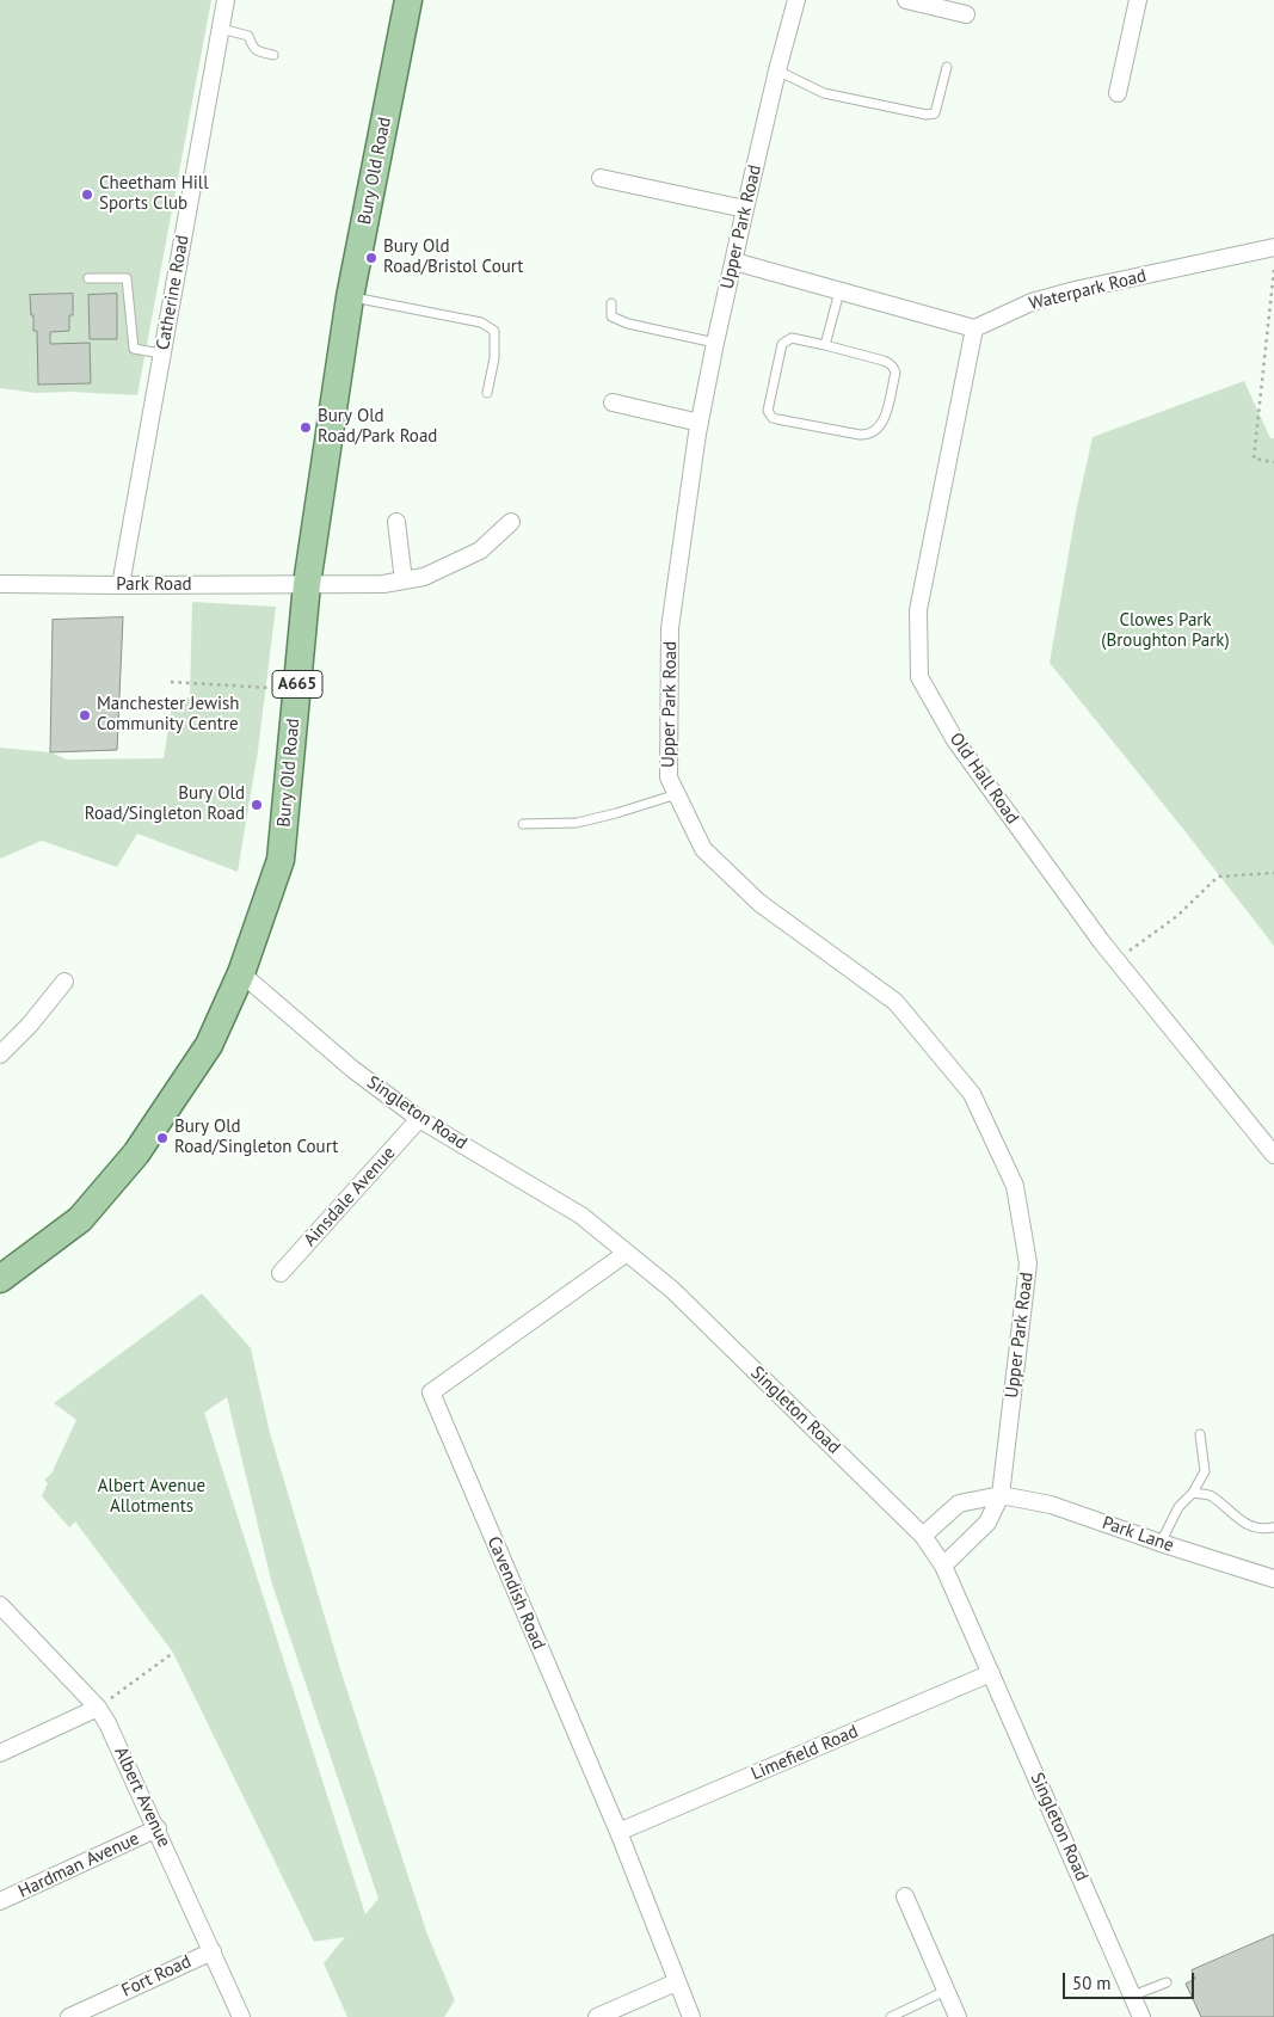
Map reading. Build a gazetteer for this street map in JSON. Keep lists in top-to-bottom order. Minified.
{"streets":{"main road":["Bury Old Road","A665"],"street":["Upper Park Road","Waterpark Road","Catherine Road","Park Road","Old Hall Road","Singleton Road","Ainsdale Avenue","Park Lane","Cavendish Road","Limefield Road","Albert Avenue","Hardman Avenue","Fort Road"]},"crossings":[["Bury Old Road","Park Road"],["Bury Old Road","Singleton Road"],["Upper Park Road","Singleton Road"],["Upper Park Road","Park Lane"],["Waterpark Road","Old Hall Road"],["Catherine Road","Park Road"],["Singleton Road","Ainsdale Avenue"],["Singleton Road","Cavendish Road"],["Singleton Road","Limefield Road"],["Cavendish Road","Limefield Road"],["Albert Avenue","Hardman Avenue"],["Albert Avenue","Fort Road"]],"parks":["Clowes Park (Broughton Park)","Albert Avenue Allotments"],"places":["Cheetham Hill Sports Club","Bury Old Road/Bristol Court","Bury Old Road/Park Road","Manchester Jewish Community Centre","Bury Old Road/Singleton Road","Bury Old Road/Singleton Court"],"scale_bar":"50 m"}
